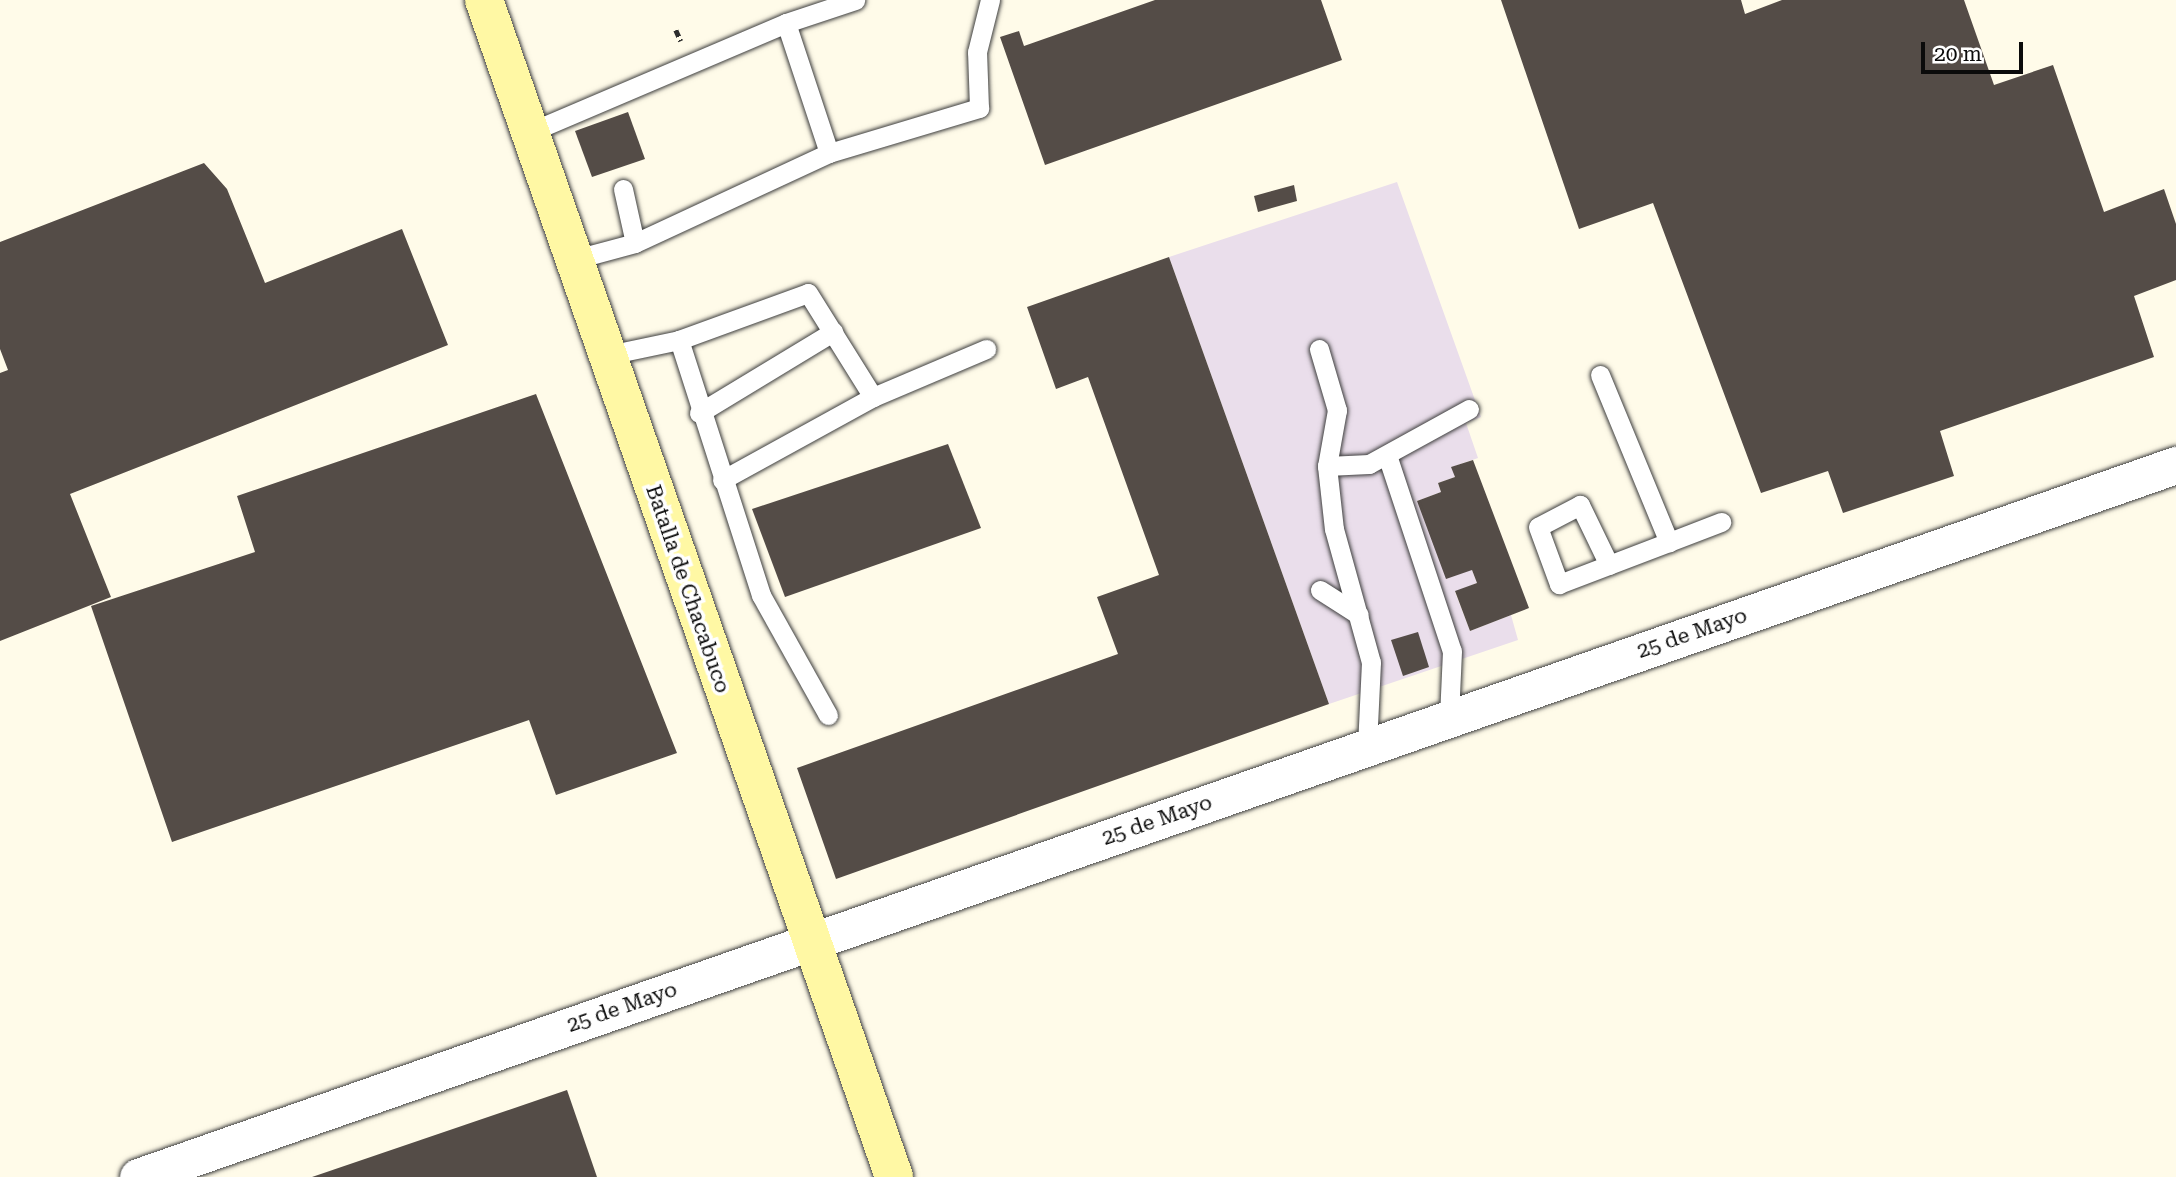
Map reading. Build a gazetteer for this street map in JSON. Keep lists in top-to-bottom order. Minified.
{"streets":{"street":["Batalla de Chacabuco","25 de Mayo"]},"crossings":[["Batalla de Chacabuco","25 de Mayo"]],"scale_bar":"20 m"}
